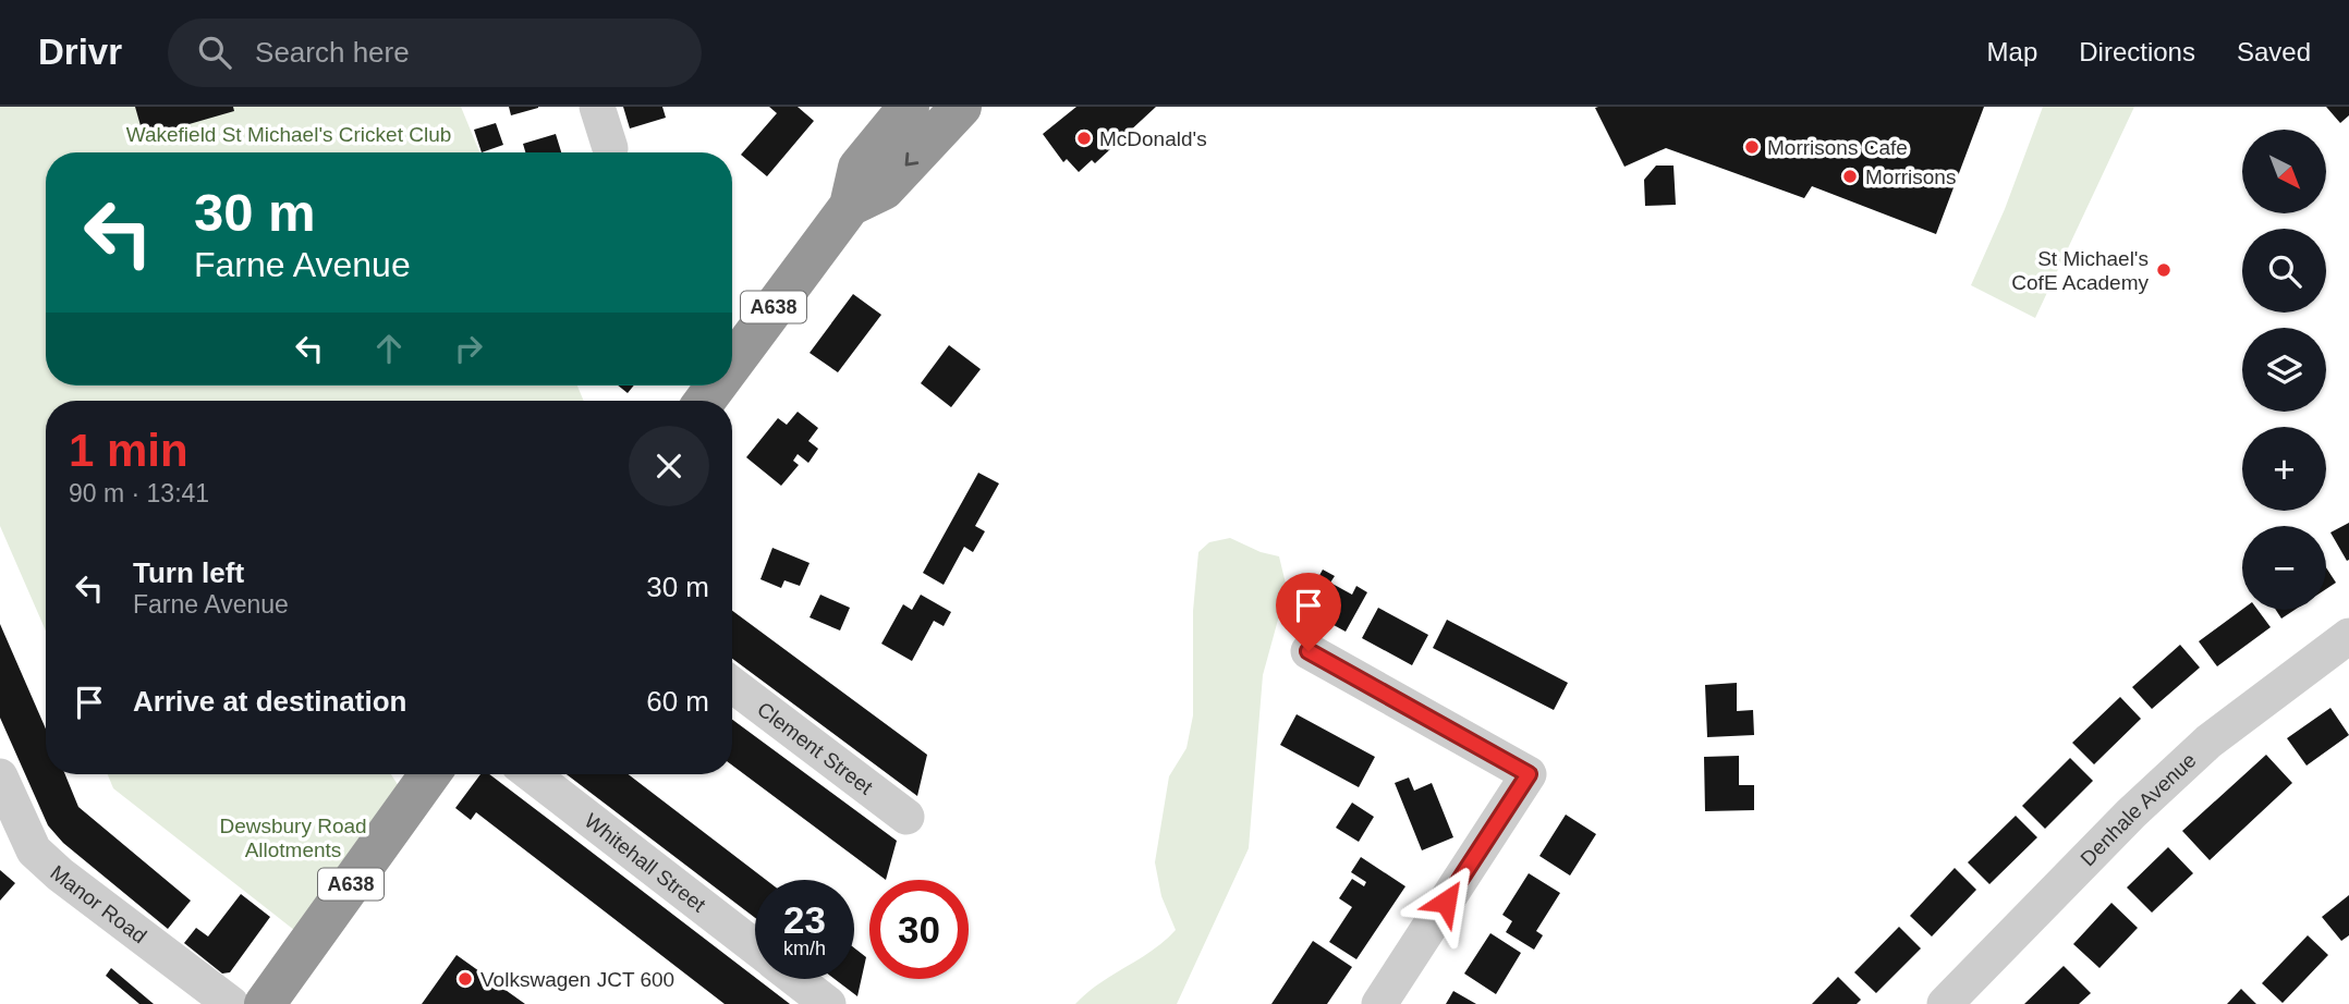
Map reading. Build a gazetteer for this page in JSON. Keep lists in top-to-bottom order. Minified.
{"streets":{"highway":["A638"],"street":["Clement Street","Denhale Avenue","Whitehall Street","Manor Road"]},"parks":["Wakefield St Michael's Cricket Club","Dewsbury Road Allotments"],"places":["McDonald's","Morrisons Cafe","Morrisons","St Michael's CofE Academy","Volkswagen JCT 600"],"north":"bottom right","page":{"header":"Drivr","search":"Search here","nav":["Map","Directions","Saved"],"map_buttons":["+","−"],"turn":["30 m","Farne Avenue"],"heading":["1 min","90 m · 13:41"],"list":[{"name":"Turn left","note":"Farne Avenue","value":"30 m"},{"name":"Arrive at destination","value":"60 m"}],"speed":"23 km/h","limit":"30"}}
